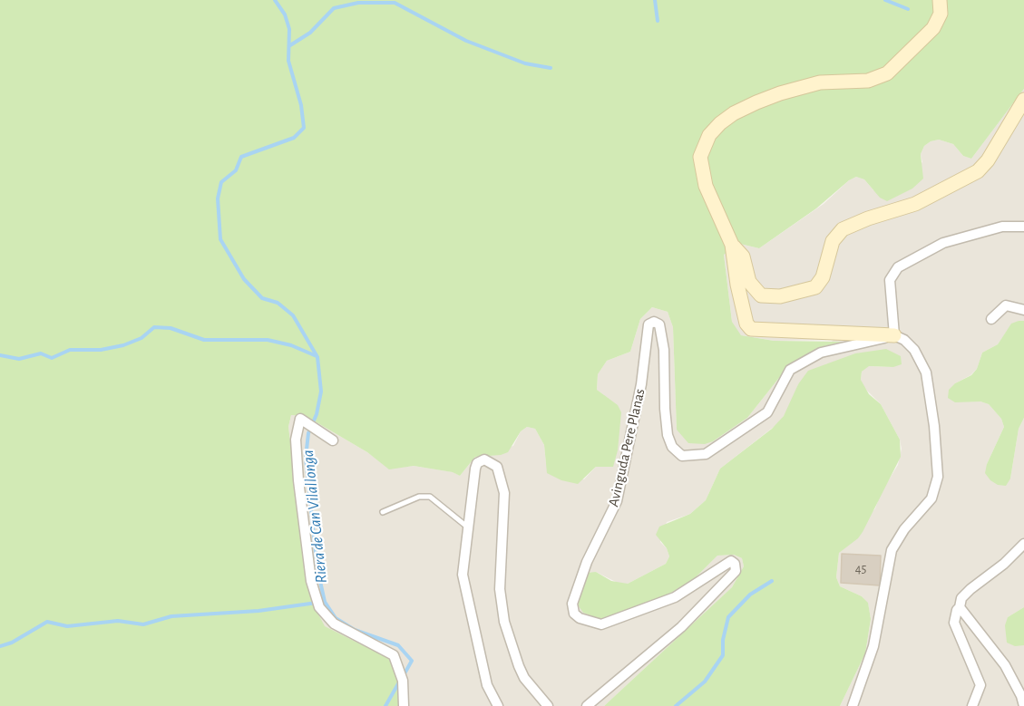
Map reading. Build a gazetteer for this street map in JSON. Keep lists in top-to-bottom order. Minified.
{"streets":{"street":["Avinguda Pere Planas"]},"water":["Riera de Can Vilallonga"],"house_numbers":["45"]}
